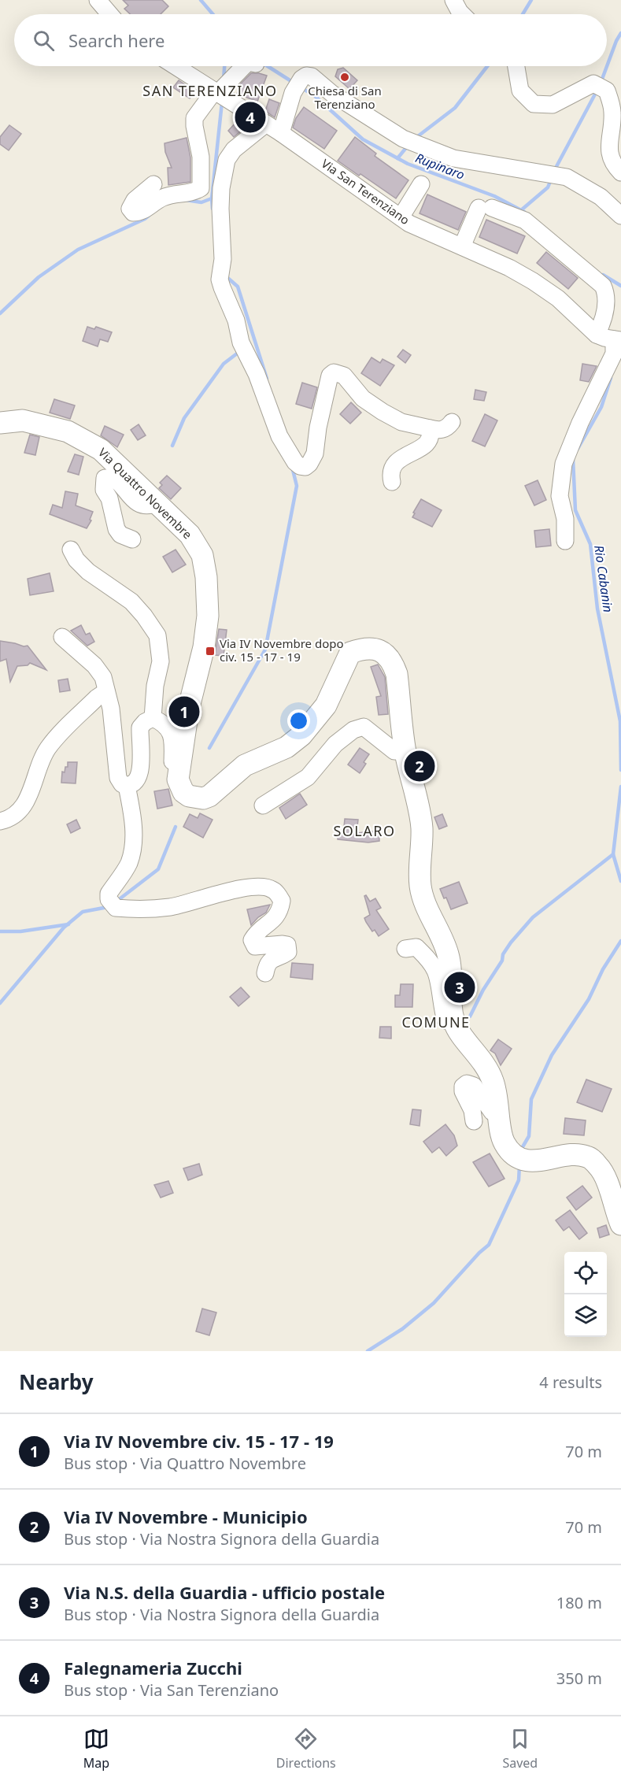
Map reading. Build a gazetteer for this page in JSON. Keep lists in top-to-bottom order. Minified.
{"streets":{"main road":["Via Quattro Novembre"],"street":["Via San Terenziano"]},"districts":["SAN TERENZIANO","SOLARO","COMUNE"],"water":["Rupinaro","Rio Cabanin"],"places":{"other":["Chiesa di San Terenziano"],"transit":["Via IV Novembre dopo civ. 15 - 17 - 19"]},"page":{"search":"Search here","pins":["4","1","2","3"],"heading":["Nearby","4 results"],"list":[{"mark":"1","name":"Via IV Novembre civ. 15 - 17 - 19","note":"Bus stop · Via Quattro Novembre","value":"70 m"},{"mark":"2","name":"Via IV Novembre - Municipio","note":"Bus stop · Via Nostra Signora della Guardia","value":"70 m"},{"mark":"3","name":"Via N.S. della Guardia - ufficio postale","note":"Bus stop · Via Nostra Signora della Guardia","value":"180 m"},{"mark":"4","name":"Falegnameria Zucchi","note":"Bus stop · Via San Terenziano","value":"350 m"}],"nav":["Map","Directions","Saved"]}}
